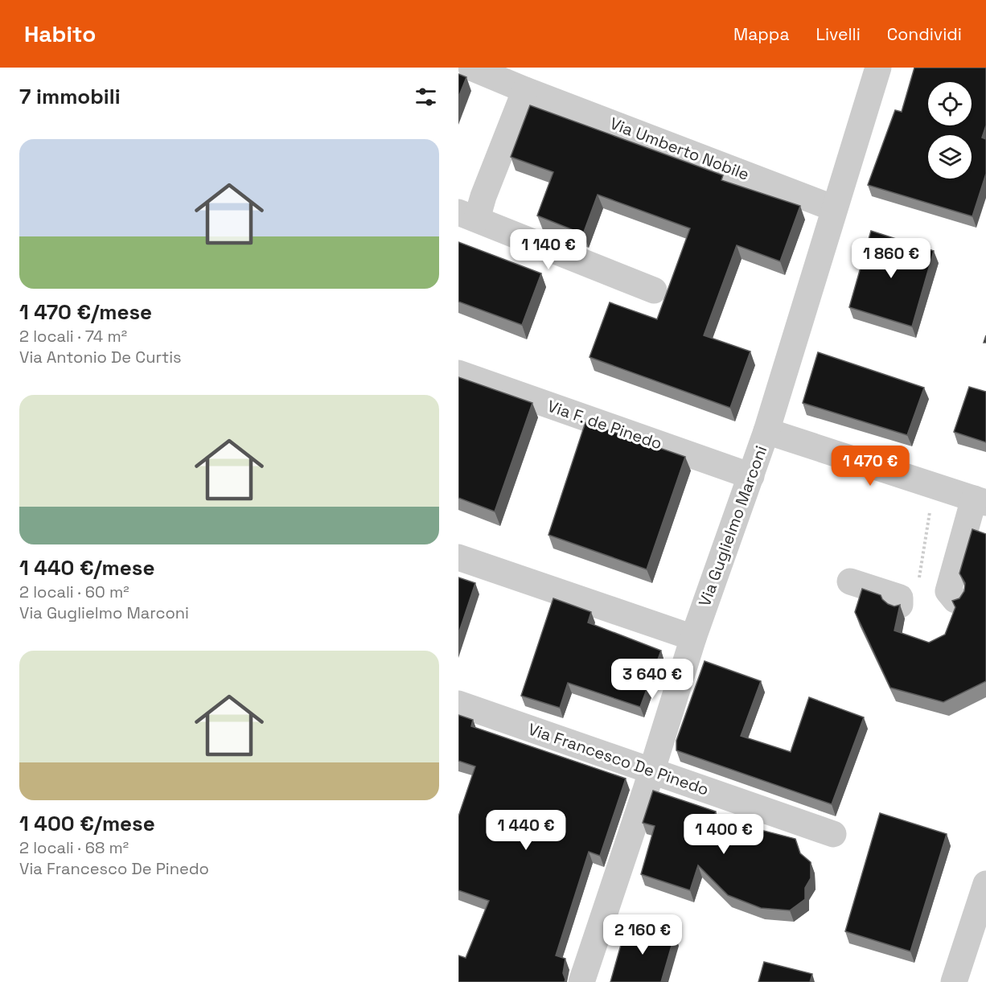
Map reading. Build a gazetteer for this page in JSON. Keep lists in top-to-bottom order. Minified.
{"streets":{"street":["Via Umberto Nobile","Via F. de Pinedo","Via Guglielmo Marconi","Via Francesco De Pinedo"]},"crossings":[["Via Umberto Nobile","Via Guglielmo Marconi"],["Via F. de Pinedo","Via Guglielmo Marconi"],["Via Guglielmo Marconi","Via Francesco De Pinedo"]],"page":{"header":"Habito","nav":["Mappa","Livelli","Condividi"],"heading":"7 immobili","list":[{"name":"1 470 €/mese","note":"2 locali · 74 m² · Via Antonio De Curtis"},{"name":"1 440 €/mese","note":"2 locali · 60 m² · Via Guglielmo Marconi"},{"name":"1 400 €/mese","note":"2 locali · 68 m² · Via Francesco De Pinedo"}],"price":["1 140 €","1 860 €","1 470 €","3 640 €","1 440 €","1 400 €","2 160 €"]}}
